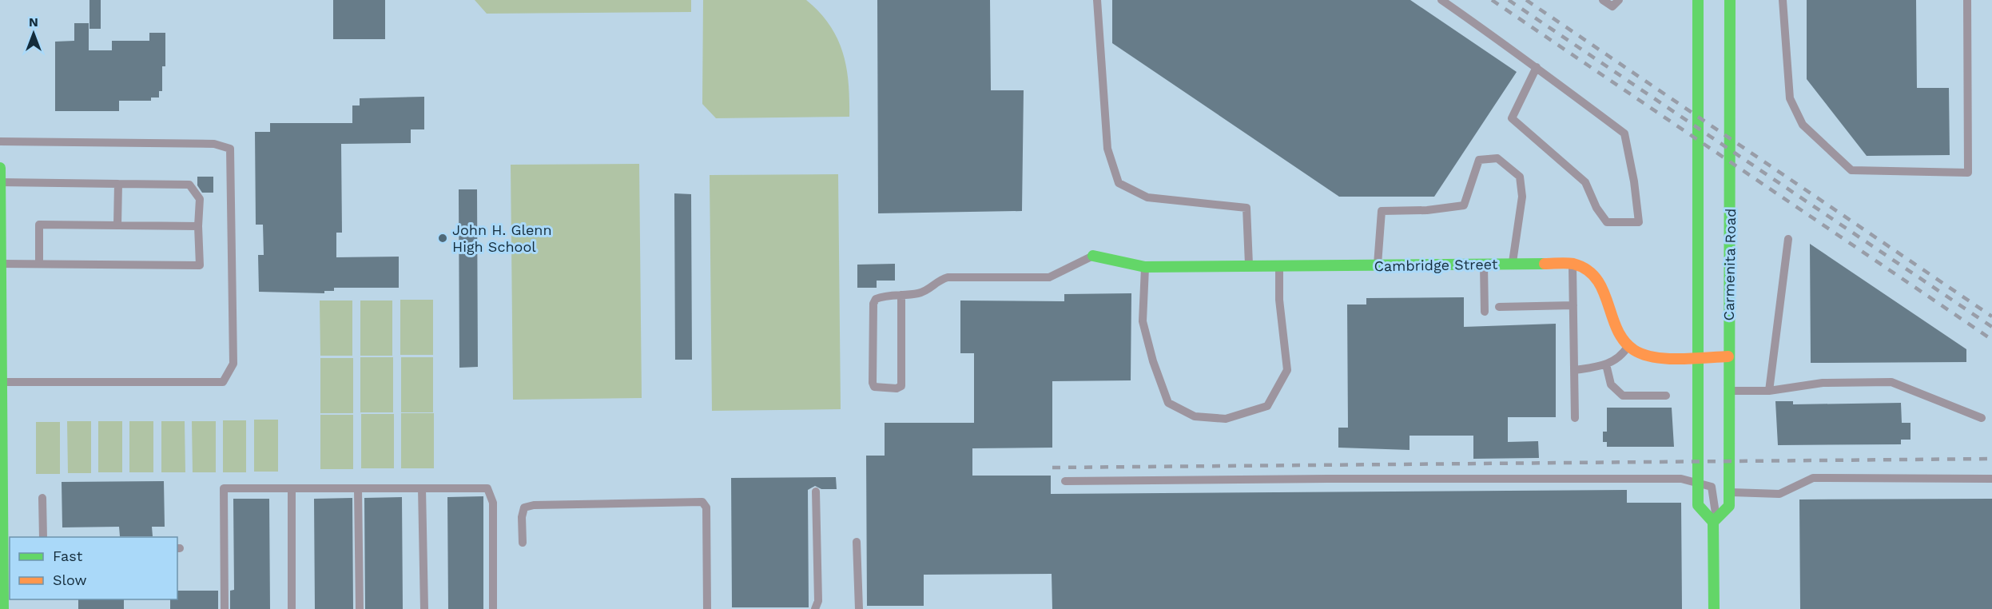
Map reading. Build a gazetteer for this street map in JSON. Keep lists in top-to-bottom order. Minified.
{"streets":{"street":["Carmenita Road","Cambridge Street"]},"places":["John H. Glenn High School"],"legend":["Fast","Slow"],"north":"top"}
